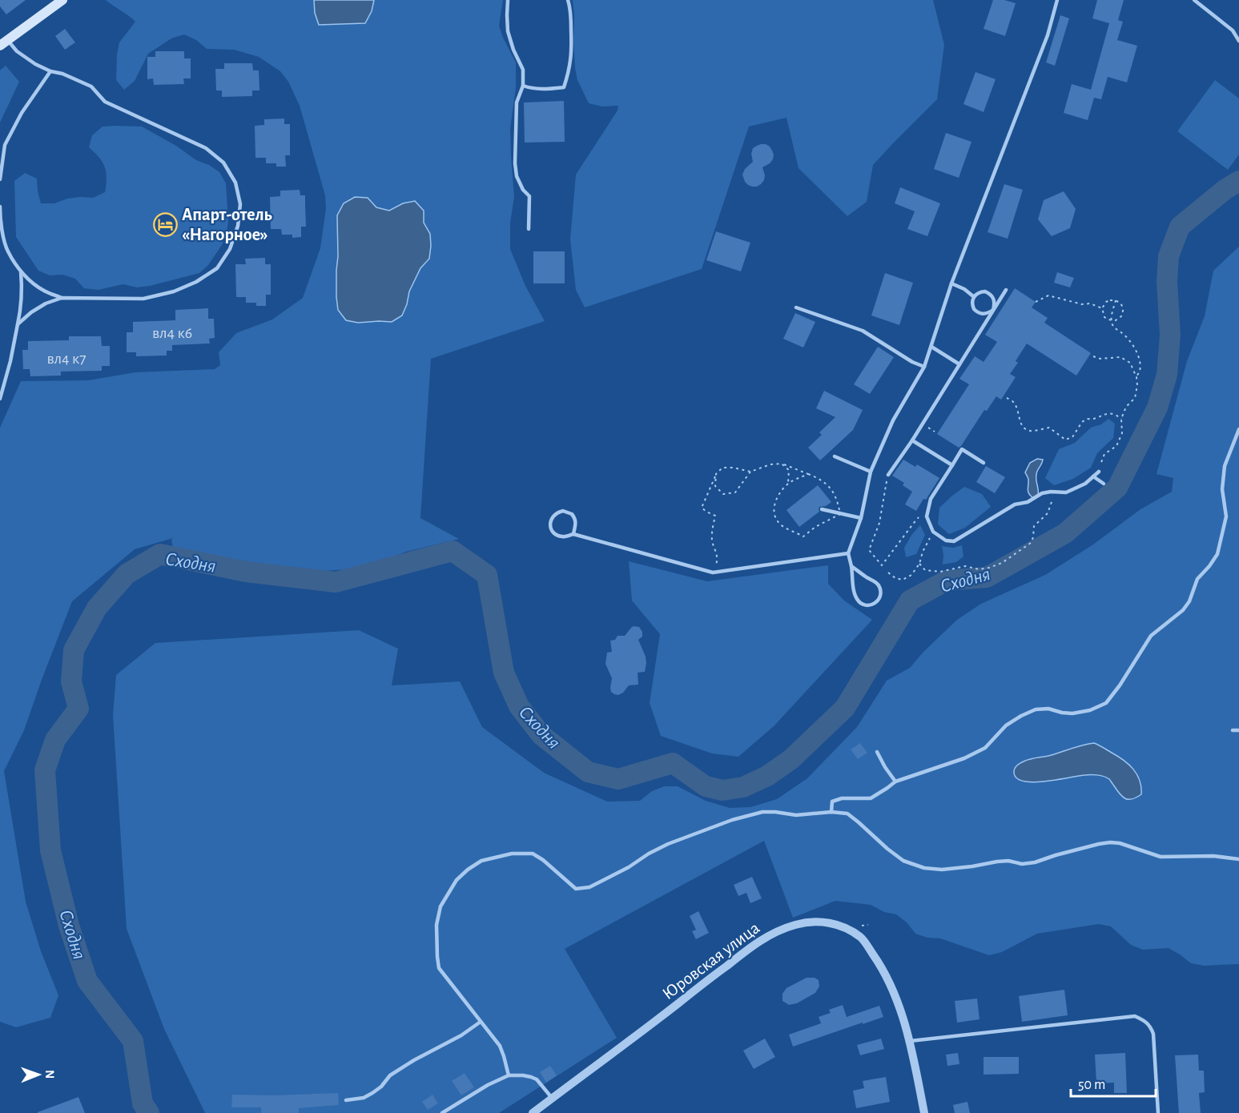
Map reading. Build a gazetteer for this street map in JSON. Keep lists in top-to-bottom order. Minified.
{"streets":{"street":["Юровская улица"]},"water":["Сходня"],"places":{"hotel":["Апарт-отель «Нагорное»"]},"house_numbers":["вл4 к6","вл4 к7"],"scale_bar":"50 m","north":"right"}
